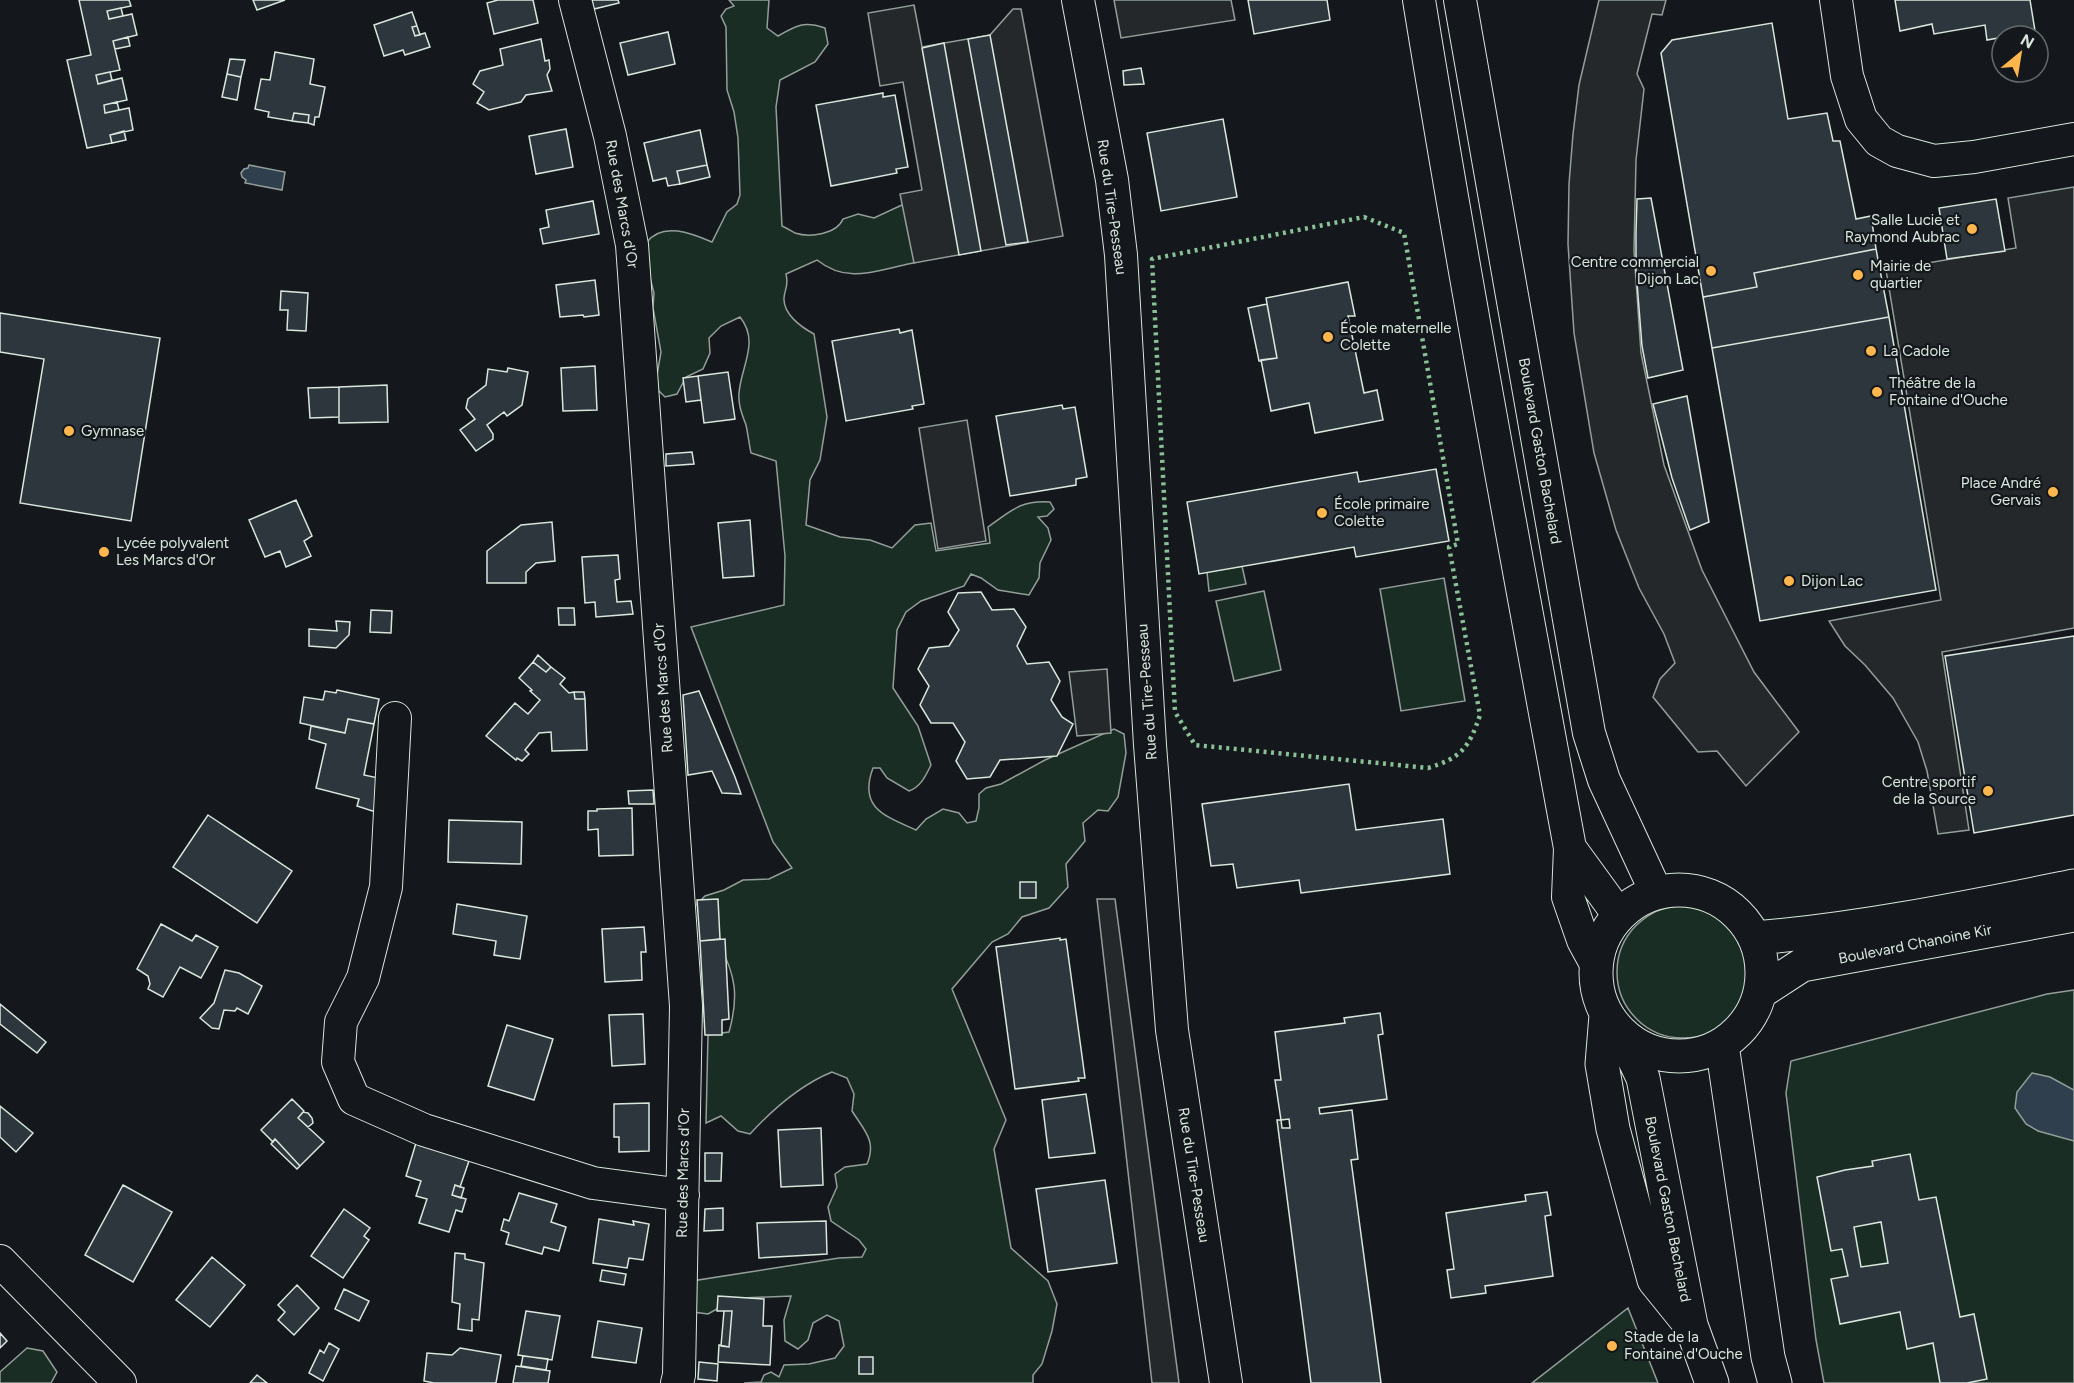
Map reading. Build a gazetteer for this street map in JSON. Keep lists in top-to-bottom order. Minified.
{"streets":{"main road":["Boulevard Gaston Bachelard","Boulevard Chanoine Kir"],"street":["Rue des Marcs d'Or","Rue du Tire-Pesseau"]},"crossings":[["Boulevard Gaston Bachelard","Boulevard Chanoine Kir"]],"places":["Salle Lucie et Raymond Aubrac","Centre commercial Dijon Lac","Mairie de quartier","École maternelle Colette","La Cadole","Théâtre de la Fontaine d'Ouche","Gymnase","Place André Gervais","École primaire Colette","Lycée polyvalent Les Marcs d'Or","Dijon Lac","Centre sportif de la Source","Stade de la Fontaine d'Ouche"],"north":"top right"}
